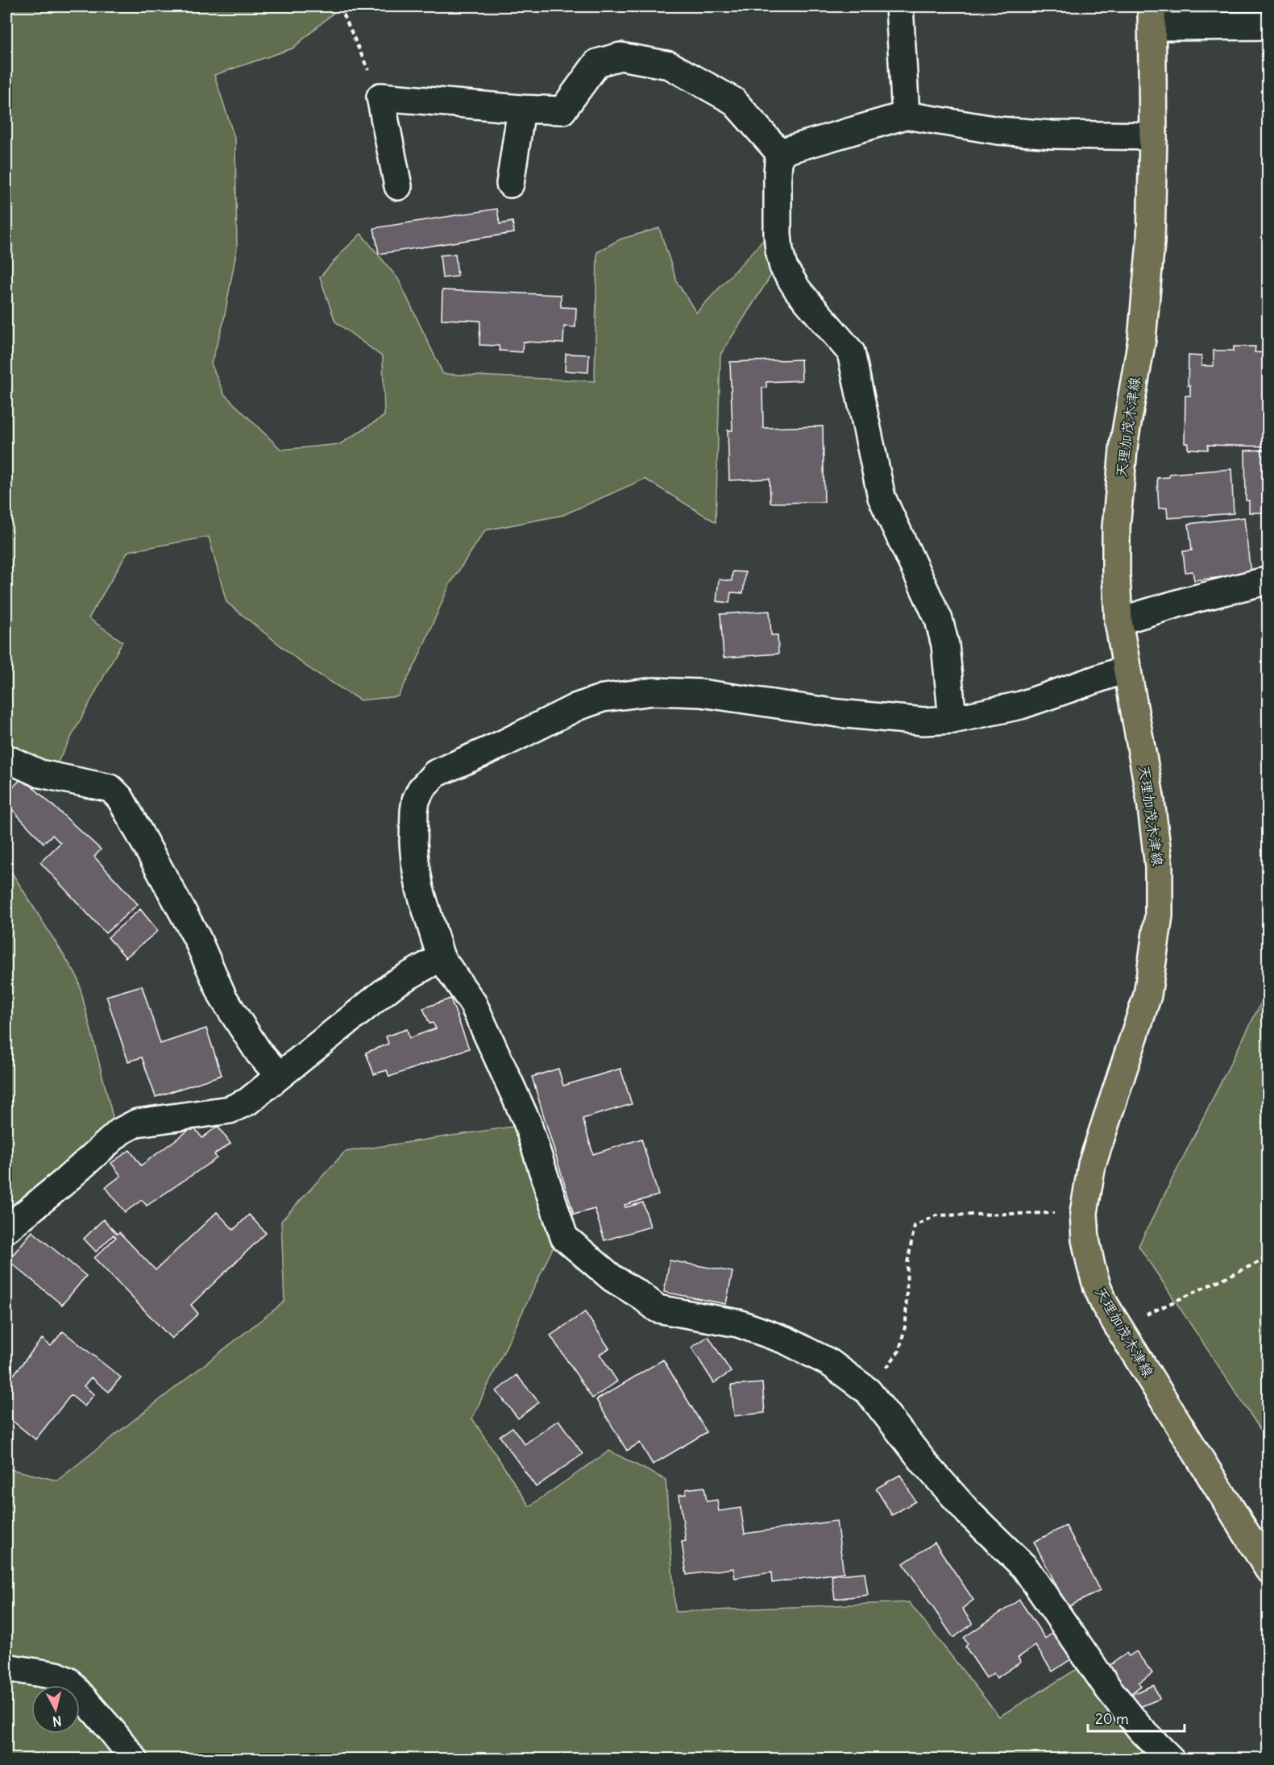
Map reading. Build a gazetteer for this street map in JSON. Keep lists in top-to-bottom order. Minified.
{"streets":{"main road":["天理加茂木津線"]},"scale_bar":"20 m","north":"bottom"}
